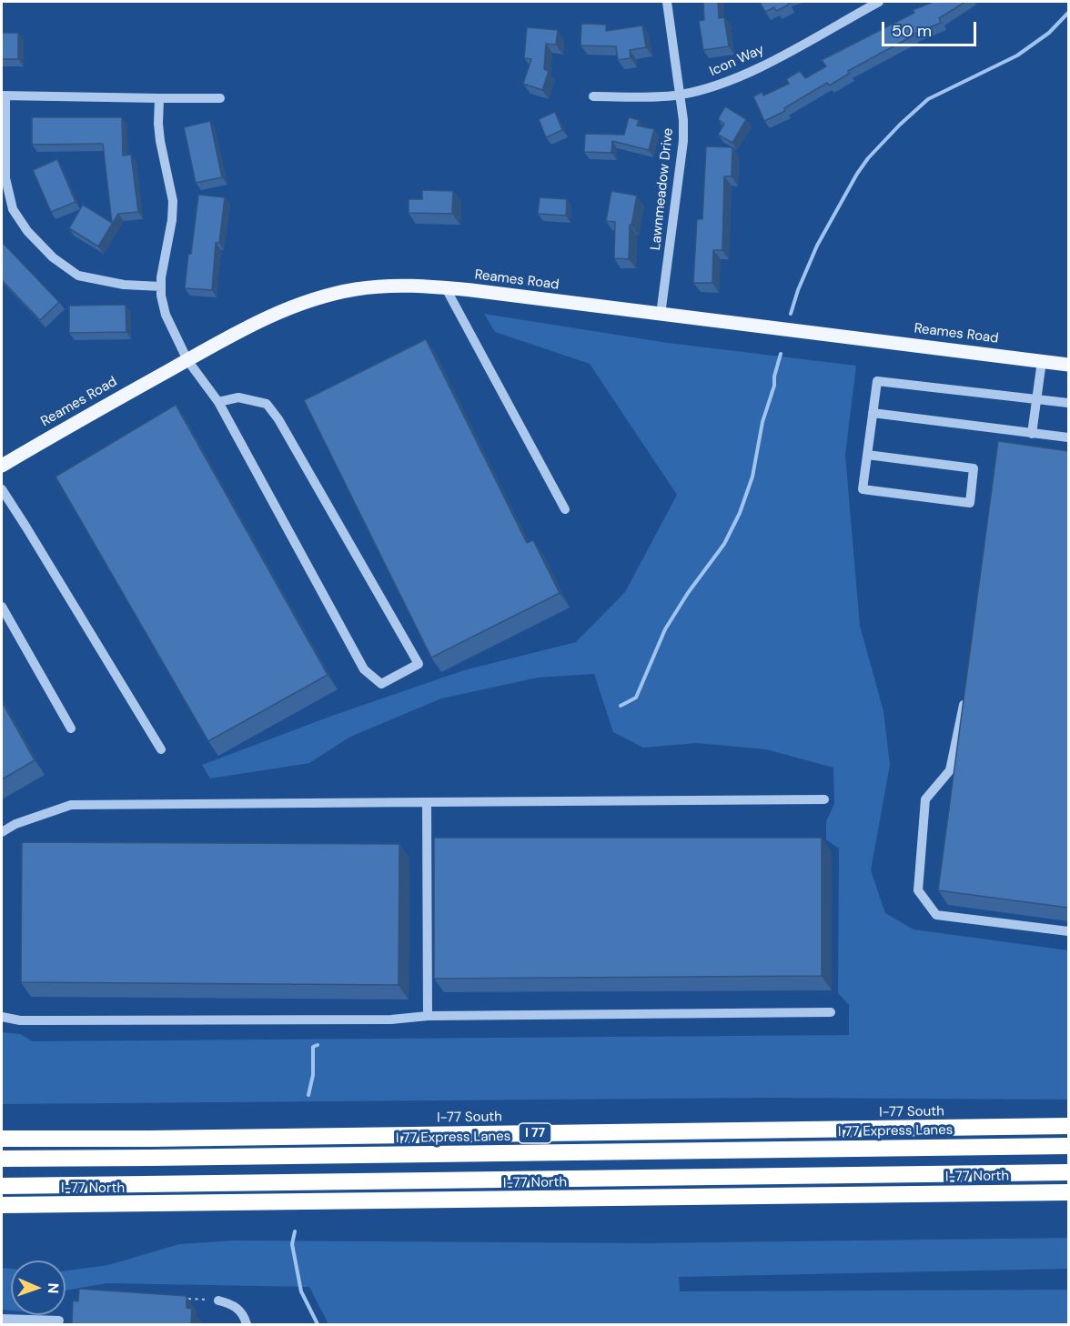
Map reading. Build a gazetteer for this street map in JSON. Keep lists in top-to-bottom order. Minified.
{"streets":{"highway":["I-77 South","I 77 Express Lanes","I 77","I-77 North"],"main road":["Reames Road"],"street":["Icon Way","Lawnmeadow Drive"]},"crossings":[["Icon Way","Lawnmeadow Drive"],["Lawnmeadow Drive","Reames Road"]],"scale_bar":"50 m","north":"right"}
